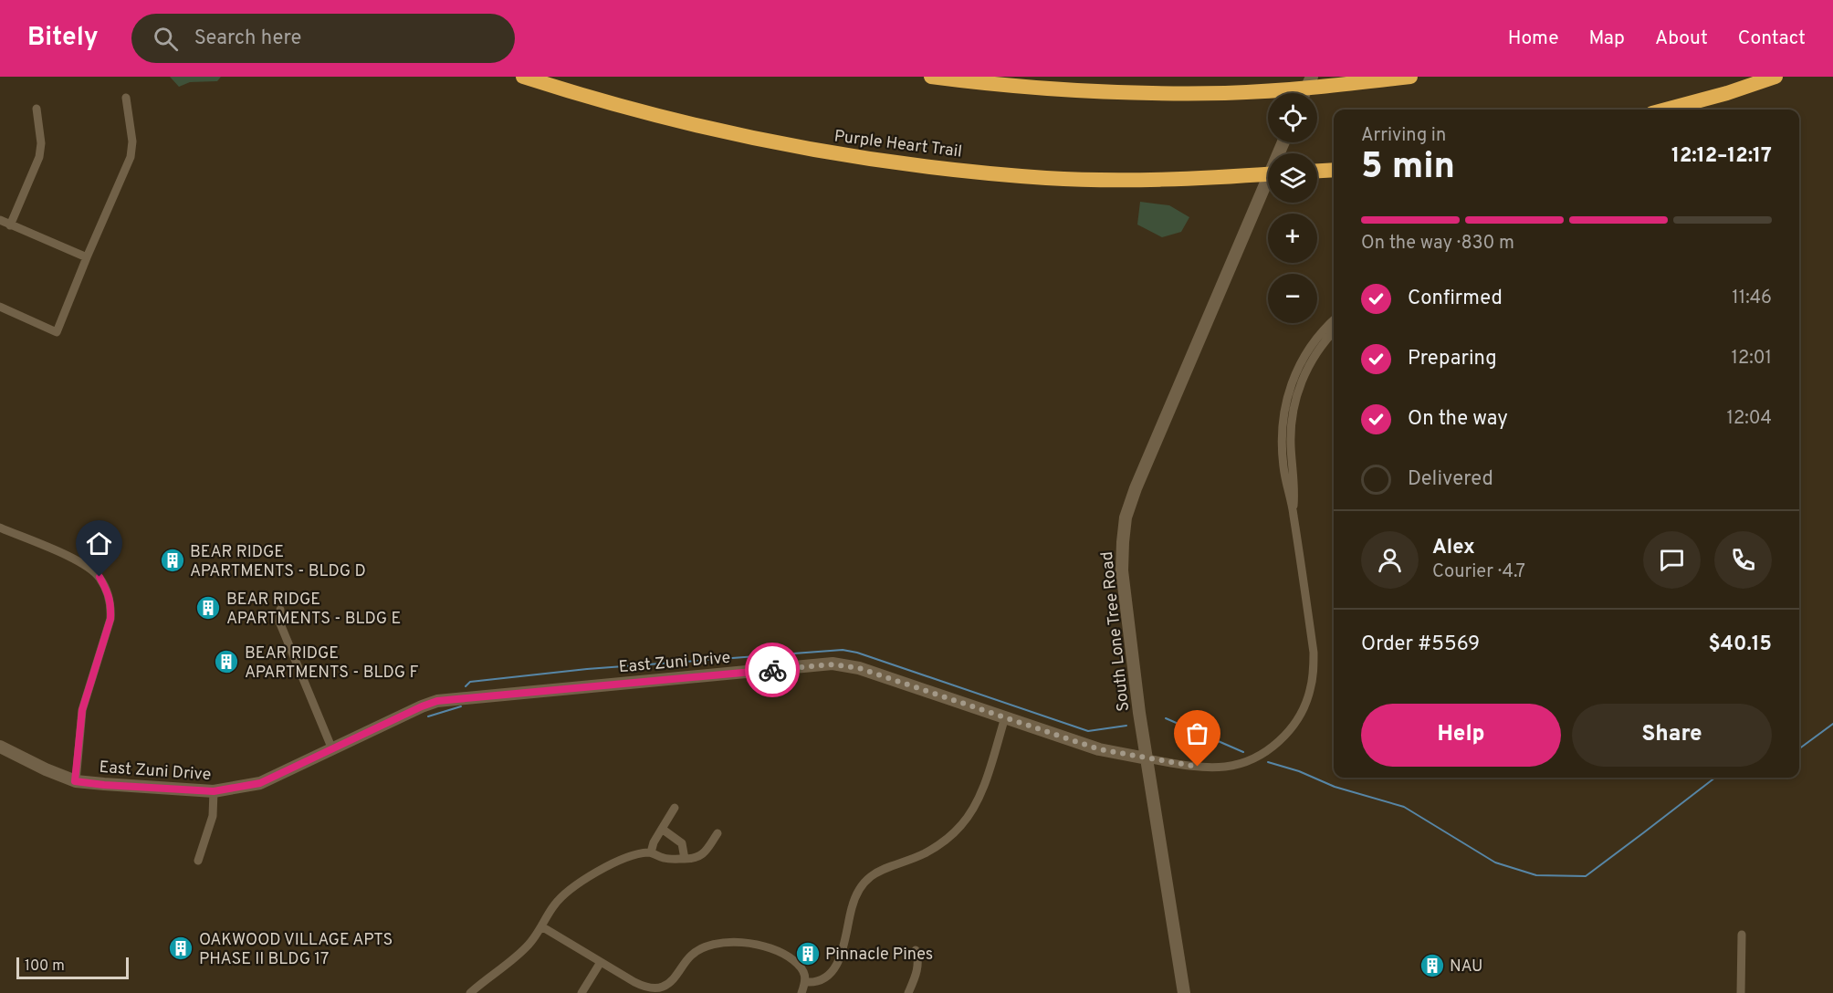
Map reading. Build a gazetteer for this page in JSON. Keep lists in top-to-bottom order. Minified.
{"streets":{"highway":["Purple Heart Trail"],"street":["South Lone Tree Road","East Zuni Drive"]},"crossings":[["South Lone Tree Road","East Zuni Drive"]],"places":{"building":["BEAR RIDGE APARTMENTS - BLDG D","BEAR RIDGE APARTMENTS - BLDG E","BEAR RIDGE APARTMENTS - BLDG F","OAKWOOD VILLAGE APTS PHASE II BLDG 17","Pinnacle Pines","NAU"]},"scale_bar":"100 m","page":{"header":"Bitely","search":"Search here","nav":["Home","Map","About","Contact"],"map_buttons":["+","−"],"heading":["5 min","Arriving in","12:12–12:17"],"panel":["Alex","Courier · 4.7","Order #5569","$40.15"],"bar":"On the way · 830 m","list":[["Confirmed","11:46"],["Preparing","12:01"],["On the way","12:04"],"Delivered"],"buttons":["Help","Share"],"scale":"100 m"}}
